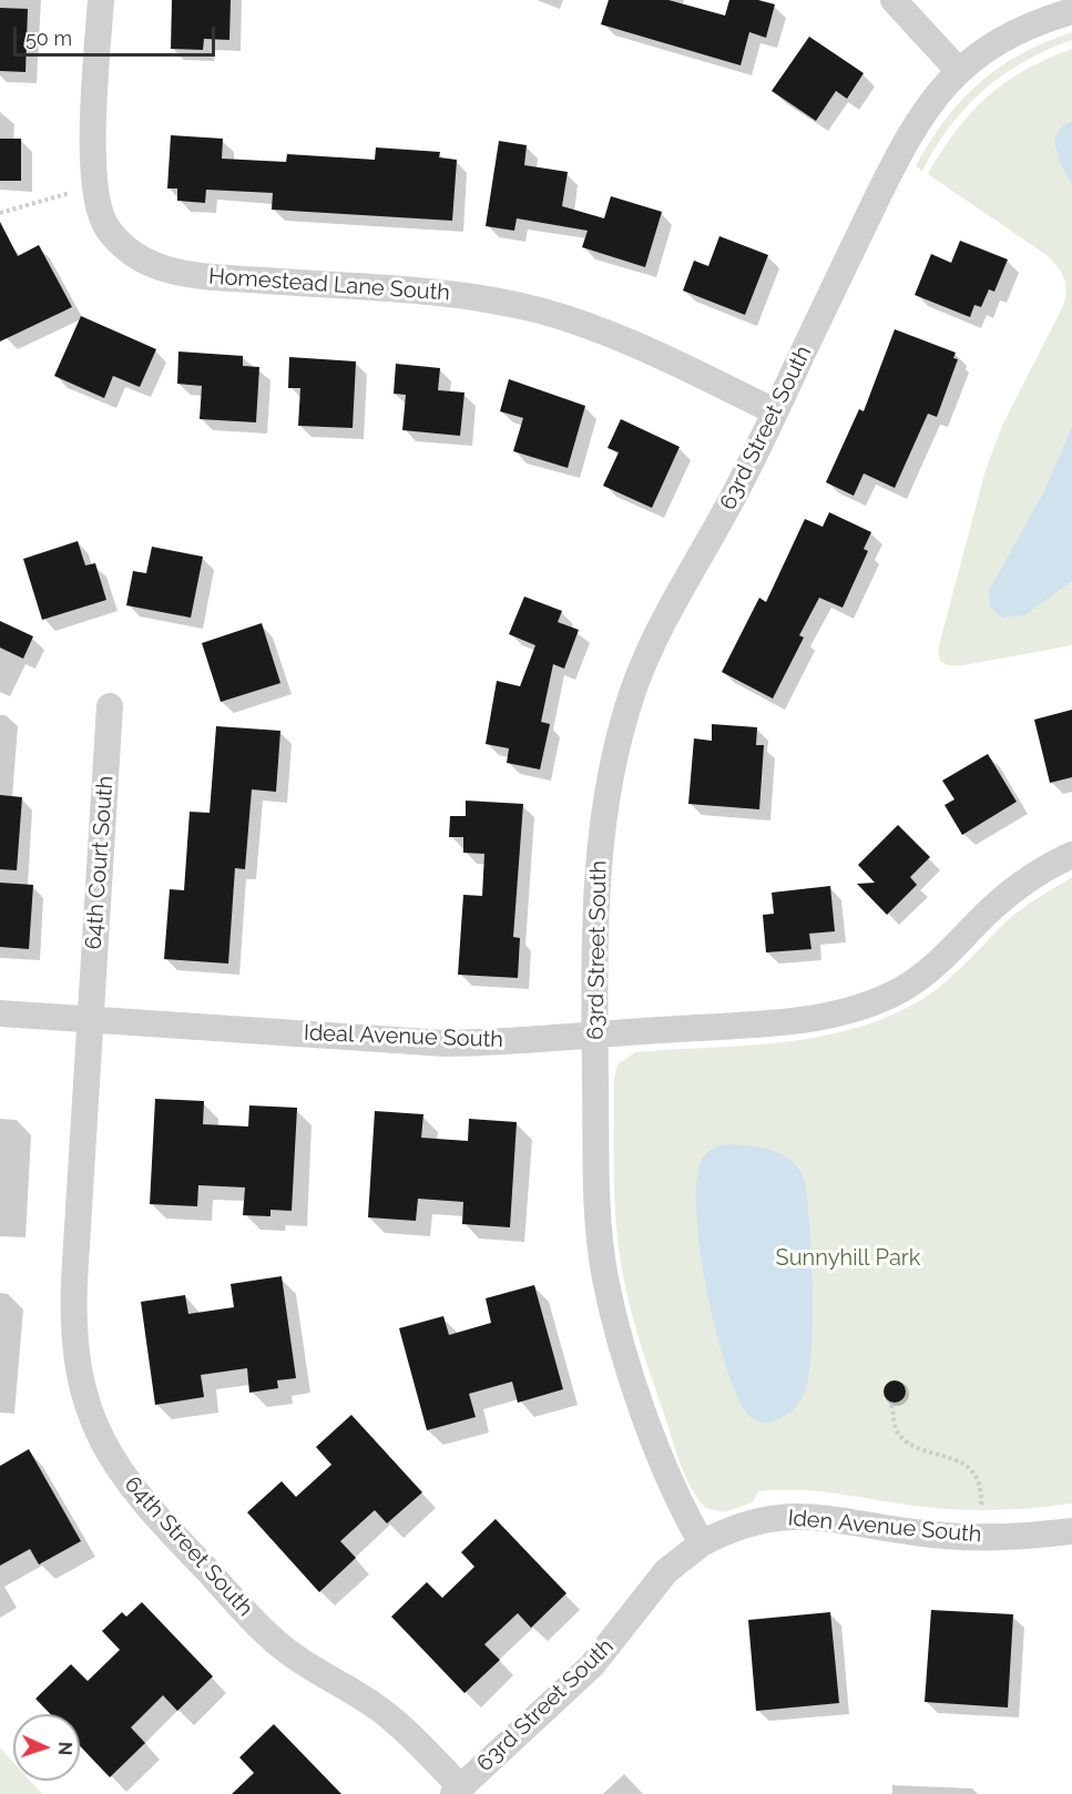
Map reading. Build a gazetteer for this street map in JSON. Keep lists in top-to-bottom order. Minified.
{"streets":{"street":["Homestead Lane South","63rd Street South","64th Court South","Ideal Avenue South","Iden Avenue South","64th Street South"]},"crossings":[["Homestead Lane South","63rd Street South"],["63rd Street South","Ideal Avenue South"],["63rd Street South","Iden Avenue South"],["63rd Street South","64th Street South"],["64th Court South","Ideal Avenue South"],["64th Court South","64th Street South"],["Ideal Avenue South","64th Street South"]],"parks":["Sunnyhill Park"],"scale_bar":"50 m","north":"right"}
